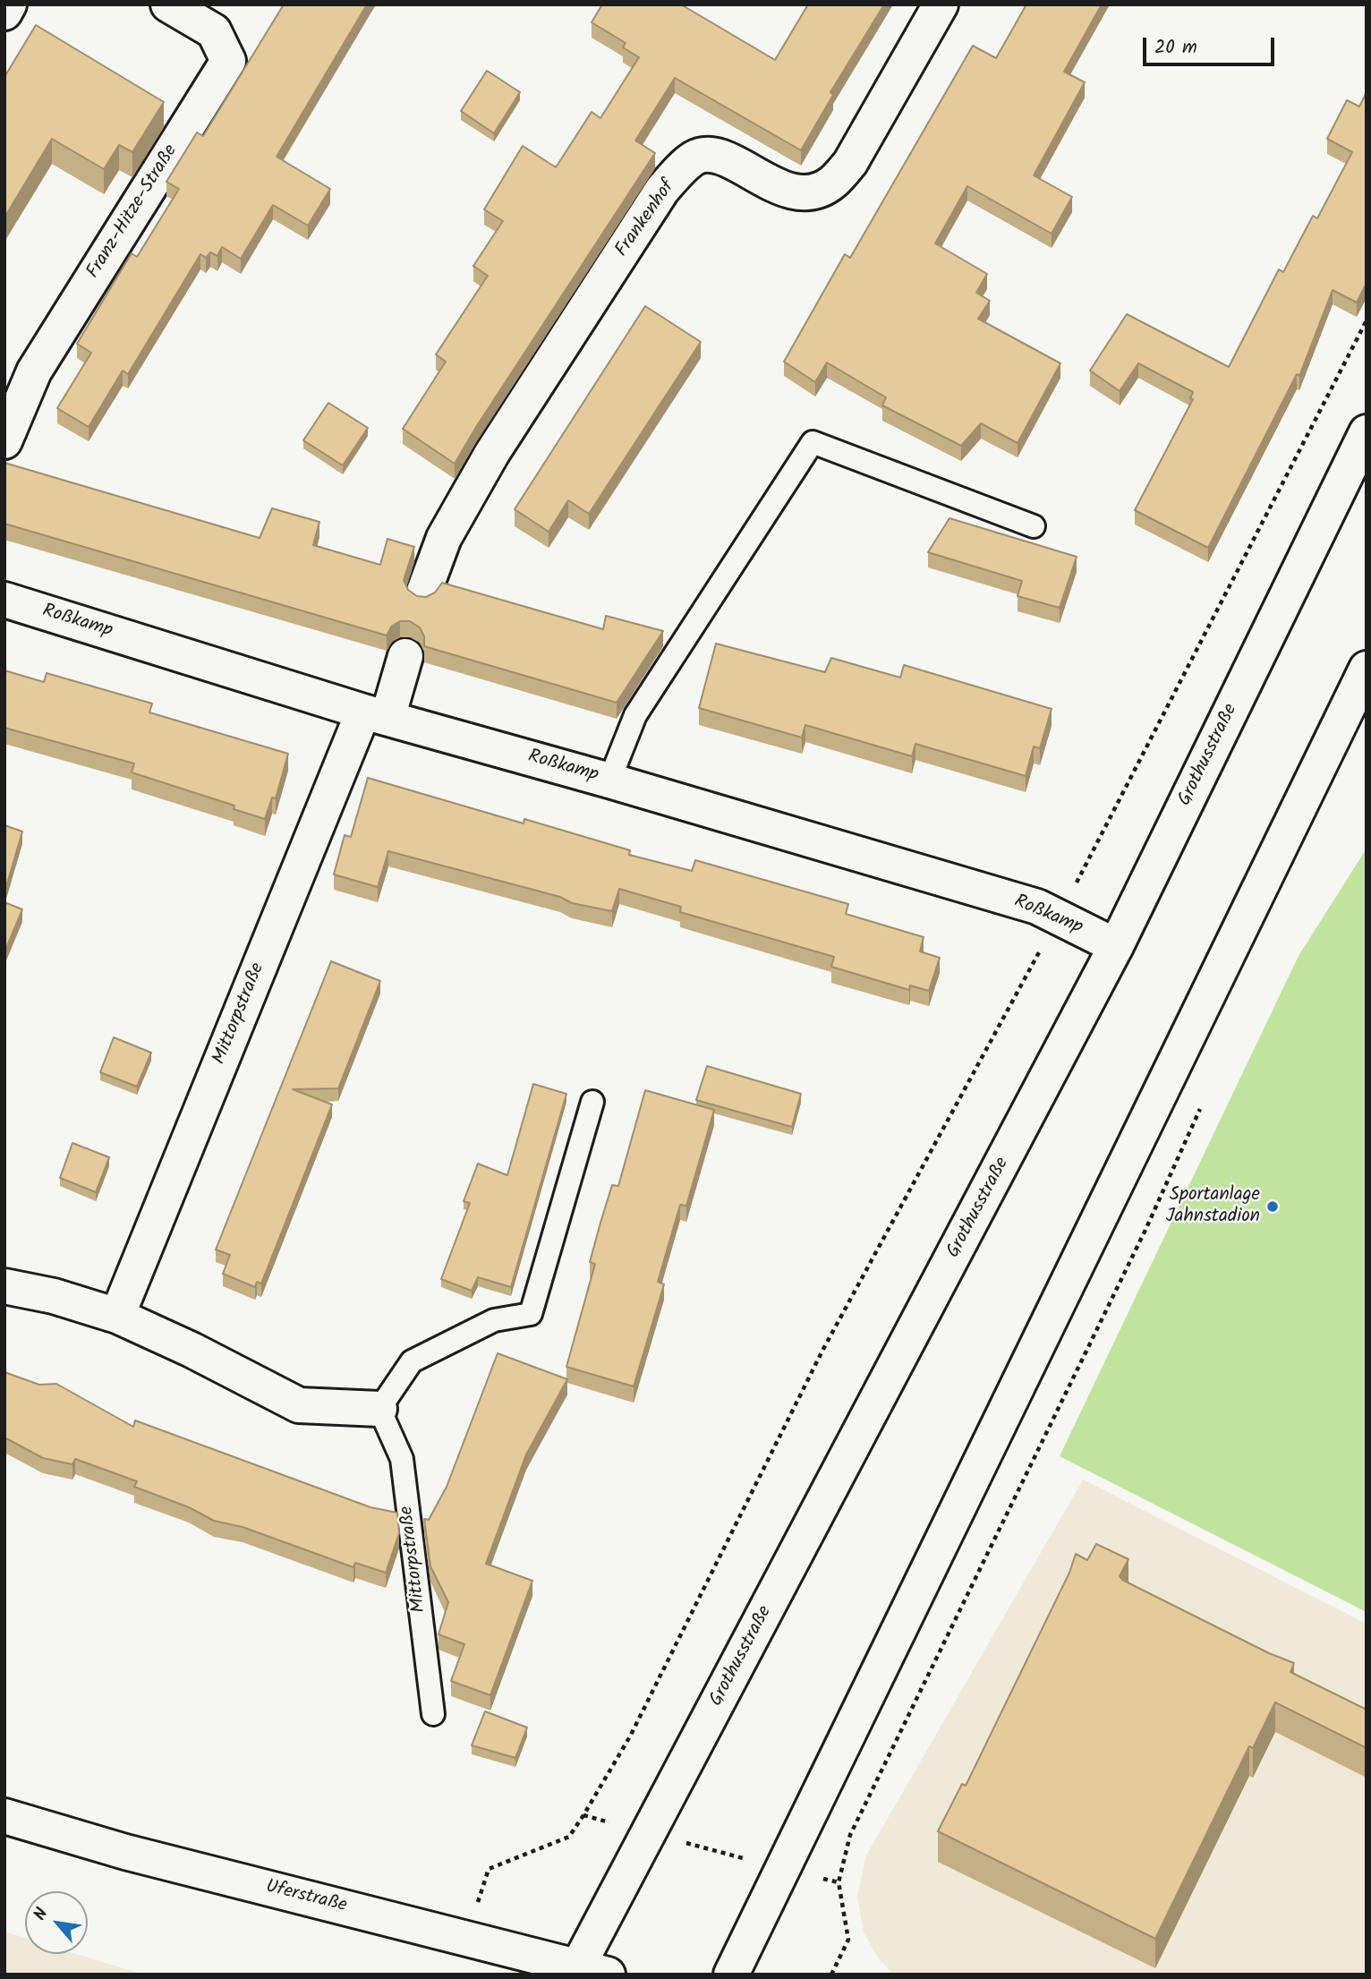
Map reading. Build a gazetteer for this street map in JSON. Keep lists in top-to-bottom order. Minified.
{"streets":{"main road":["Franz-Hitze-Straße","Frankenhof","Roßkamp","Grothusstraße","Mittorpstraße","Uferstraße"]},"crossings":[["Roßkamp","Grothusstraße"],["Roßkamp","Mittorpstraße"],["Grothusstraße","Uferstraße"]],"places":["Sportanlage Jahnstadion"],"scale_bar":"20 m","north":"top left"}
